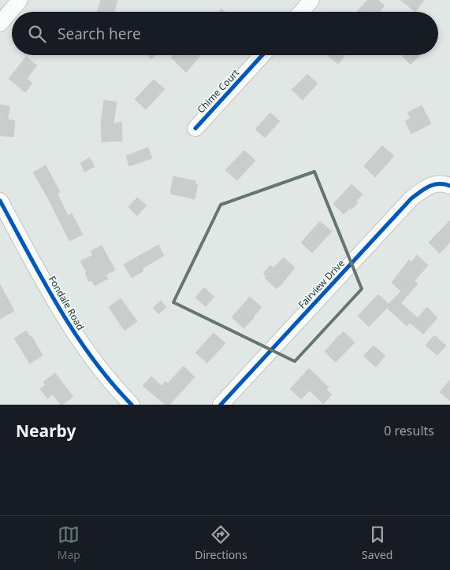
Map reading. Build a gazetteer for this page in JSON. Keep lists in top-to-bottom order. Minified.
{"streets":{"street":["Chime Court","Fairview Drive","Fondale Road"]},"page":{"search":"Search here","heading":["Nearby","0 results"],"nav":["Map","Directions","Saved"]}}
